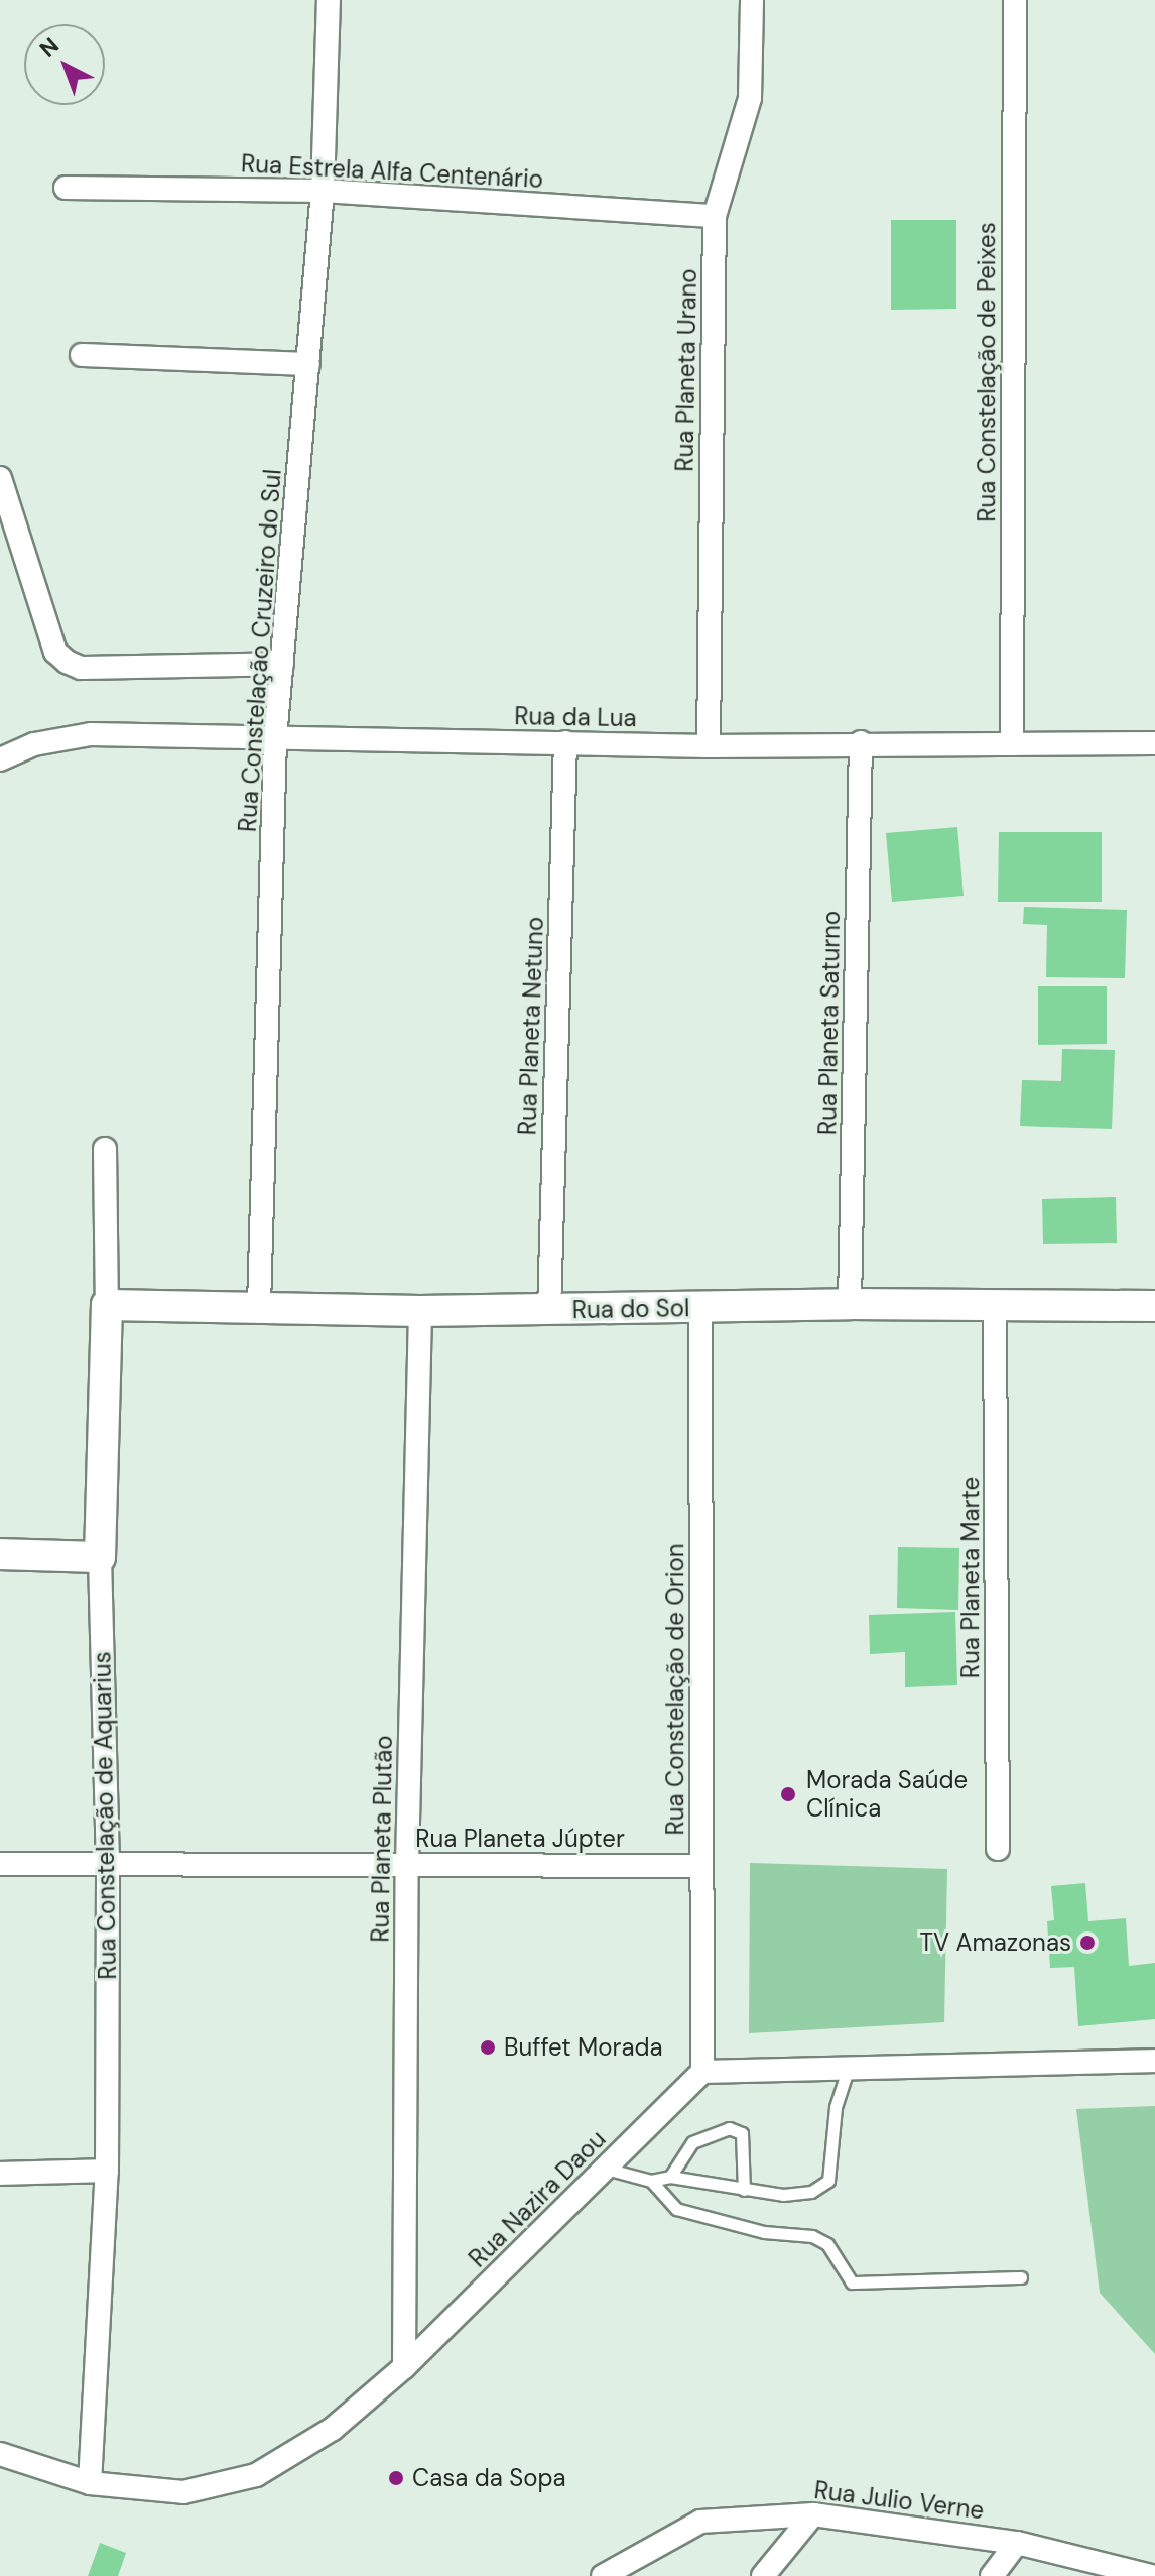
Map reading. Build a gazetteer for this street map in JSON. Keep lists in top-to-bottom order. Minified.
{"streets":{"street":["Rua Estrela Alfa Centenário","Rua Planeta Urano","Rua Constelação de Peixes","Rua Constelação Cruzeiro do Sul","Rua da Lua","Rua Planeta Saturno","Rua Planeta Netuno","Rua do Sol","Rua Planeta Marte","Rua Constelação de Orion","Rua Constelação de Aquarius","Rua Planeta Plutão","Rua Planeta Júpter","Rua Nazira Daou","Rua Julio Verne"]},"crossings":[["Rua Estrela Alfa Centenário","Rua Planeta Urano"],["Rua Estrela Alfa Centenário","Rua Constelação Cruzeiro do Sul"],["Rua Planeta Urano","Rua da Lua"],["Rua Constelação de Peixes","Rua da Lua"],["Rua Constelação Cruzeiro do Sul","Rua da Lua"],["Rua Constelação Cruzeiro do Sul","Rua do Sol"],["Rua da Lua","Rua Planeta Saturno"],["Rua da Lua","Rua Planeta Netuno"],["Rua Planeta Saturno","Rua do Sol"],["Rua Planeta Netuno","Rua do Sol"],["Rua do Sol","Rua Planeta Marte"],["Rua do Sol","Rua Constelação de Orion"],["Rua do Sol","Rua Constelação de Aquarius"],["Rua do Sol","Rua Planeta Plutão"],["Rua Constelação de Orion","Rua Planeta Júpter"],["Rua Constelação de Orion","Rua Nazira Daou"],["Rua Constelação de Aquarius","Rua Planeta Júpter"],["Rua Constelação de Aquarius","Rua Nazira Daou"],["Rua Planeta Plutão","Rua Planeta Júpter"],["Rua Planeta Plutão","Rua Nazira Daou"]],"places":["Morada Saúde Clínica","TV Amazonas","Buffet Morada","Casa da Sopa"],"north":"top left"}
